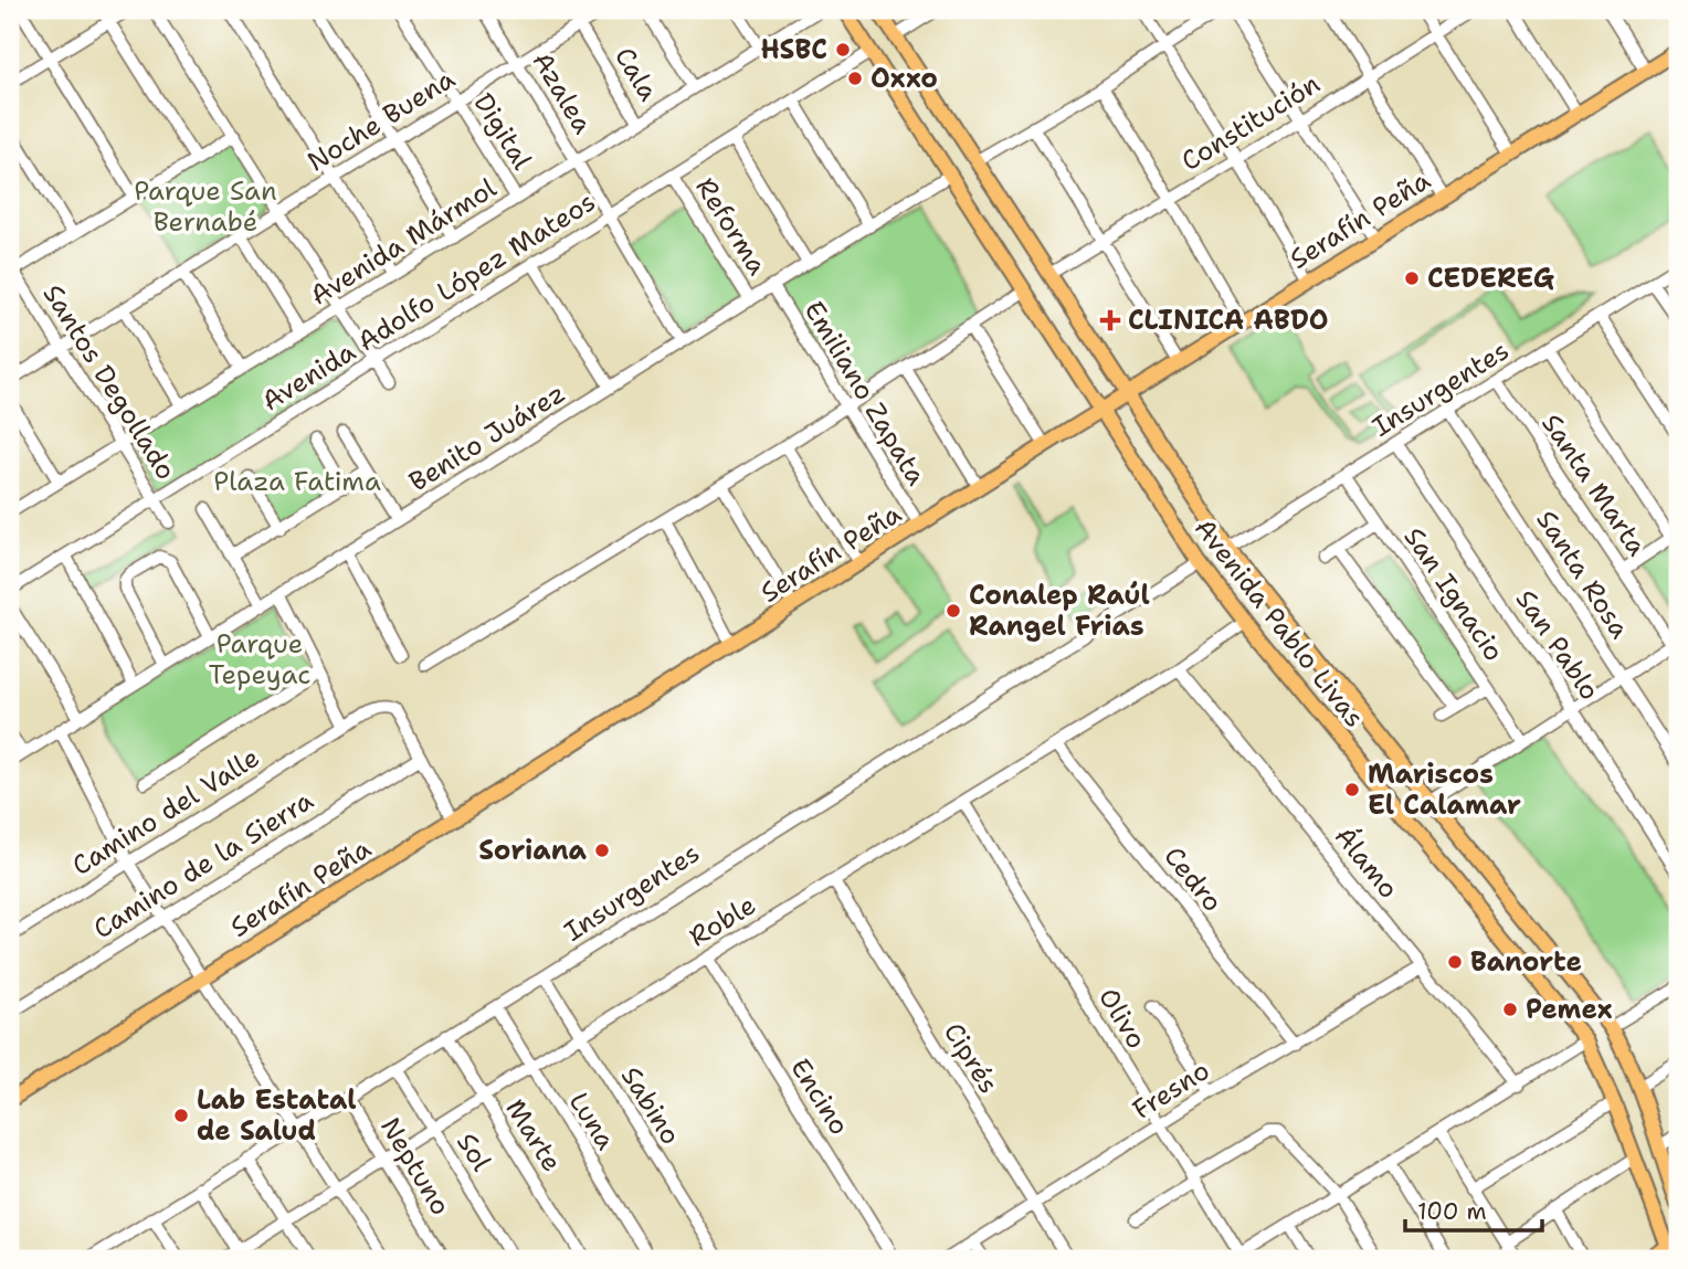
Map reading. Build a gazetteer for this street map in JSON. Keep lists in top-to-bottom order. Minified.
{"streets":{"main road":["Serafín Peña","Avenida Pablo Livas"],"street":["Cala","Azalea","Noche Buena","Constitución","Digital","Reforma","Avenida Mármol","Avenida Adolfo López Mateos","Santos Degollado","Insurgentes","Emiliano Zapata","Benito Juárez","Santa Marta","Santa Rosa","San Ignacio","San Pablo","Camino del Valle","Álamo","Camino de la Sierra","Cedro","Roble","Olivo","Ciprés","Fresno","Encino","Sabino","Luna","Marte","Sol","Neptuno"]},"crossings":[["Cala","Noche Buena"],["Cala","Avenida Mármol"],["Azalea","Noche Buena"],["Azalea","Avenida Mármol"],["Azalea","Avenida Adolfo López Mateos"],["Azalea","Benito Juárez"],["Noche Buena","Digital"],["Noche Buena","Santos Degollado"],["Constitución","Avenida Pablo Livas"],["Digital","Avenida Mármol"],["Serafín Peña","Emiliano Zapata"],["Serafín Peña","Avenida Pablo Livas"],["Reforma","Avenida Adolfo López Mateos"],["Reforma","Benito Juárez"],["Avenida Mármol","Santos Degollado"],["Avenida Adolfo López Mateos","Santos Degollado"],["Avenida Adolfo López Mateos","Avenida Pablo Livas"],["Insurgentes","Santa Marta"],["Insurgentes","Santa Rosa"],["Insurgentes","San Ignacio"],["Insurgentes","Avenida Pablo Livas"],["Insurgentes","San Pablo"],["Insurgentes","Sabino"],["Insurgentes","Luna"],["Insurgentes","Marte"],["Insurgentes","Sol"],["Insurgentes","Neptuno"],["Emiliano Zapata","Benito Juárez"],["Benito Juárez","Avenida Pablo Livas"],["Avenida Pablo Livas","Roble"],["Camino del Valle","Camino de la Sierra"],["Álamo","Roble"],["Álamo","Fresno"],["Cedro","Roble"],["Cedro","Fresno"],["Roble","Olivo"],["Roble","Ciprés"],["Roble","Encino"],["Roble","Sabino"],["Roble","Luna"],["Roble","Marte"],["Roble","Sol"],["Roble","Neptuno"],["Olivo","Fresno"],["Ciprés","Fresno"]],"parks":["Parque San Bernabé","Plaza Fatima","Parque Tepeyac"],"places":{"other":["HSBC","Oxxo","CEDEREG","Conalep Raúl Rangel Frias","Mariscos El Calamar","Soriana","Banorte","Pemex","Lab Estatal de Salud"],"health":["CLINICA ABDO"]},"scale_bar":"100 m"}
